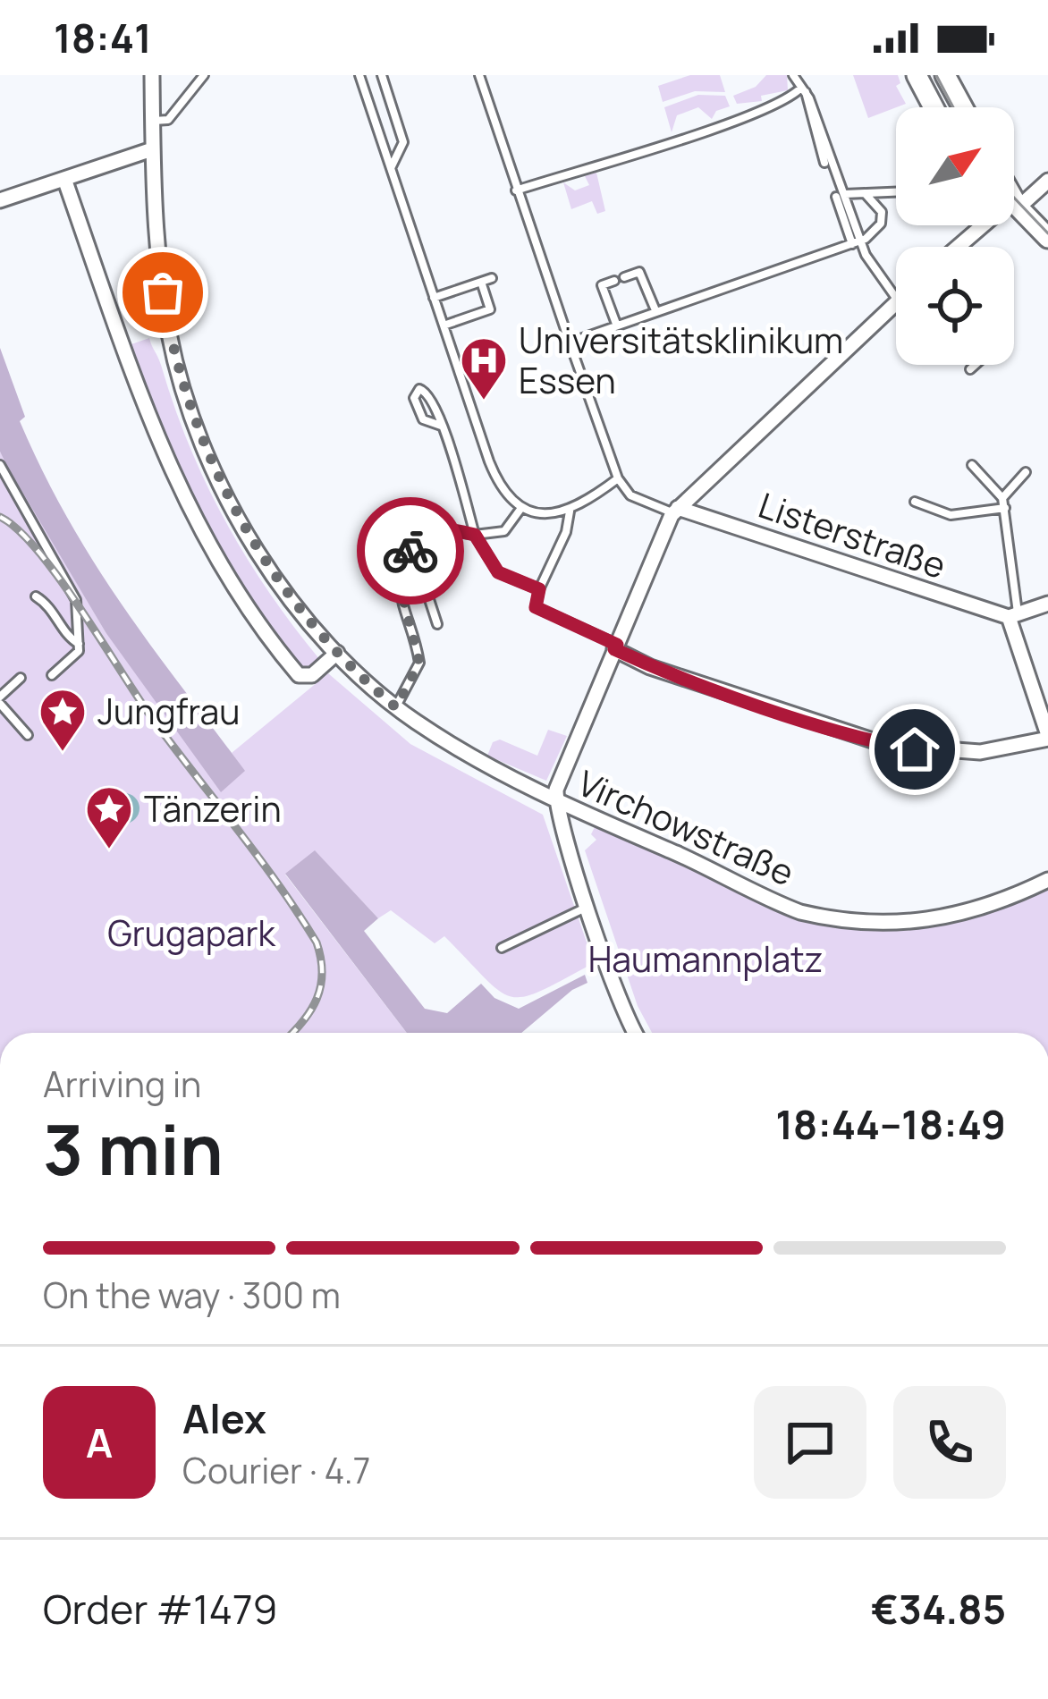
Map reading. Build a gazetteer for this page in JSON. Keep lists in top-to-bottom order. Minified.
{"streets":{"street":["Listerstraße","Virchowstraße"]},"parks":["Grugapark","Haumannplatz"],"places":{"hospital":["Universitätsklinikum Essen"],"place":["Jungfrau","Tänzerin"]},"north":"top right","page":{"status":"18:41","heading":["3 min","Arriving in","18:44–18:49"],"panel":["Alex","Courier · 4.7","Order #1479","€34.85"],"bar":"On the way · 300 m","round":"A"}}
